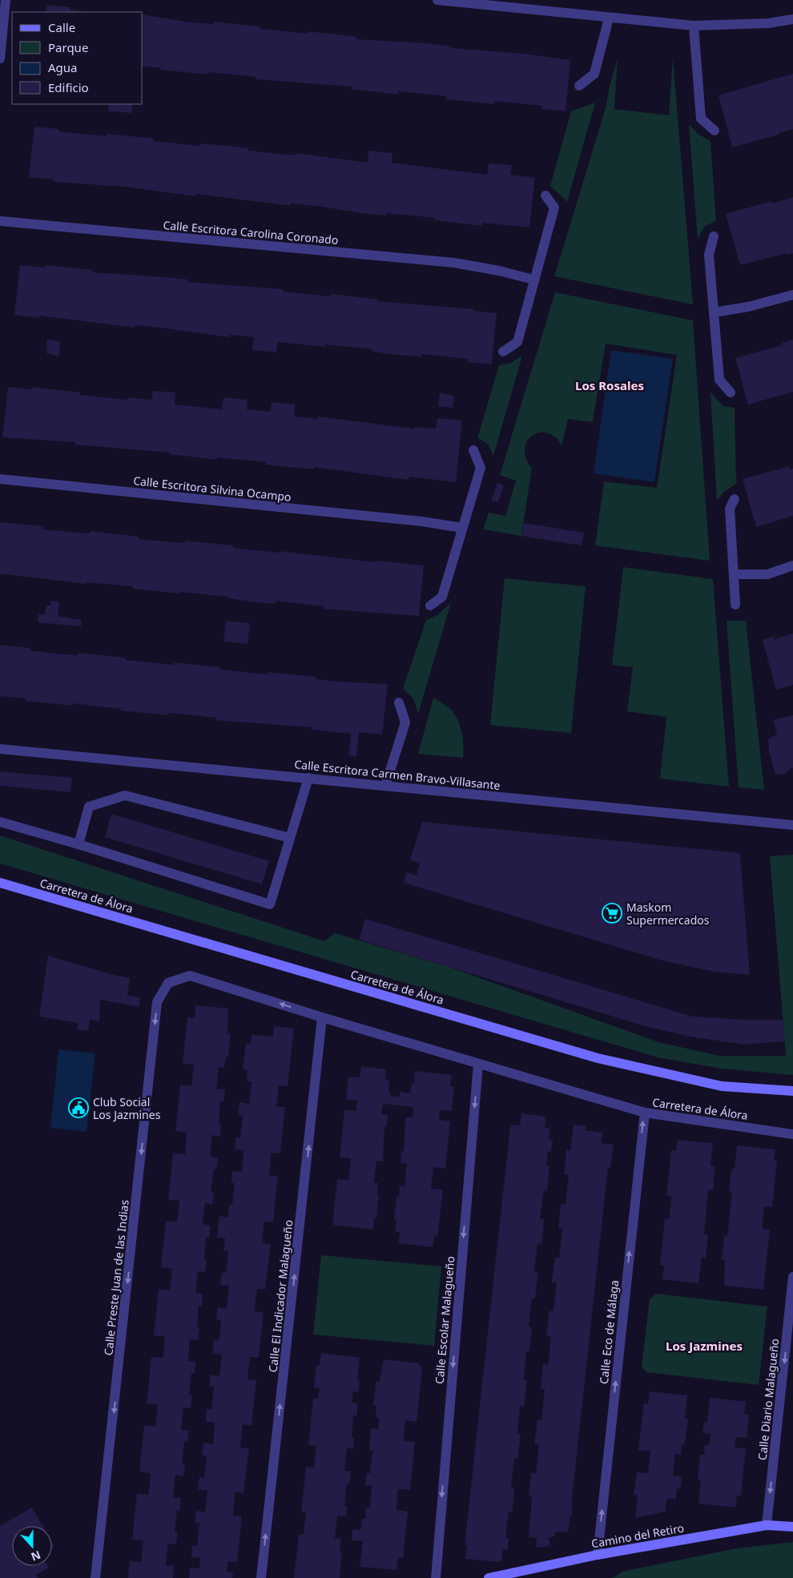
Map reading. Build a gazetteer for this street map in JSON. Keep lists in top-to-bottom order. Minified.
{"streets":{"main road":["Carretera de Álora","Camino del Retiro"],"street":["Calle Escritora Carolina Coronado","Calle Escritora Silvina Ocampo","Calle Escritora Carmen Bravo-Villasante","Calle Preste Juan de las Indias","Calle El Indicador Malagueño","Calle Escolar Malagueño","Calle Eco de Málaga","Calle Diario Malagueño"]},"crossings":[["Carretera de Álora","Calle Preste Juan de las Indias"],["Carretera de Álora","Calle El Indicador Malagueño"],["Carretera de Álora","Calle Escolar Malagueño"],["Carretera de Álora","Calle Eco de Málaga"],["Calle Eco de Málaga","Camino del Retiro"],["Calle Diario Malagueño","Camino del Retiro"]],"one_way":["Calle Preste Juan de las Indias","Calle El Indicador Malagueño","Calle Escolar Malagueño","Calle Eco de Málaga","Calle Diario Malagueño"],"districts":["Los Rosales","Los Jazmines"],"places":{"supermarket":["Maskom Supermercados"],"public building":["Club Social Los Jazmines"]},"legend":["Calle","Parque","Agua","Edificio"],"north":"bottom"}
